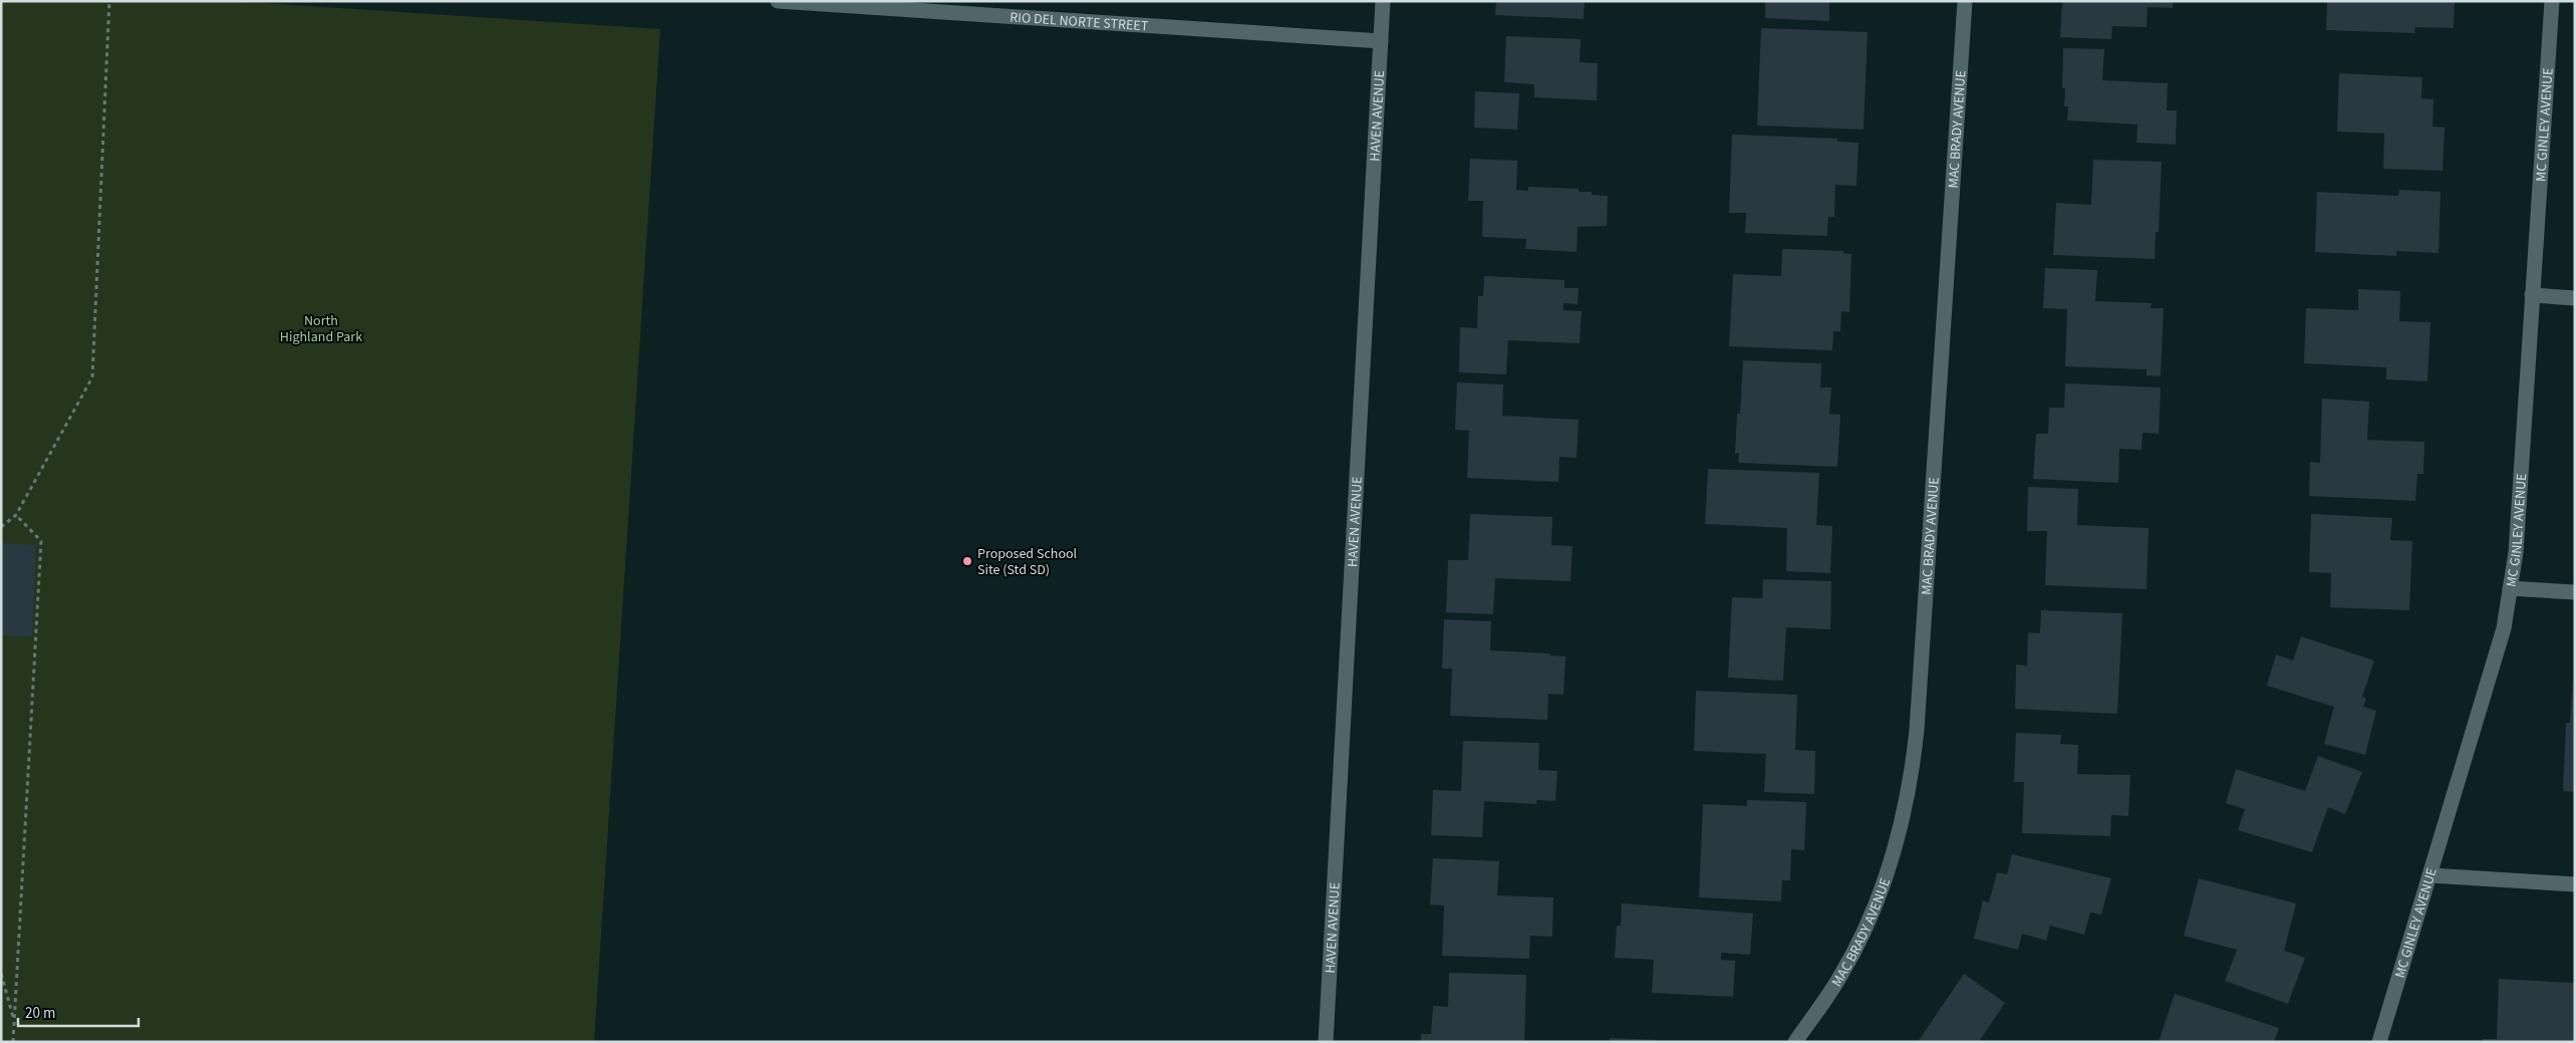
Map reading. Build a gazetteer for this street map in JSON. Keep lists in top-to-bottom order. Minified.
{"streets":{"street":["RIO DEL NORTE STREET","HAVEN AVENUE","MC GINLEY AVENUE","MAC BRADY AVENUE"]},"crossings":[["RIO DEL NORTE STREET","HAVEN AVENUE"]],"parks":["North Highland Park"],"places":["Proposed School Site (Std SD)"],"scale_bar":"20 m"}
